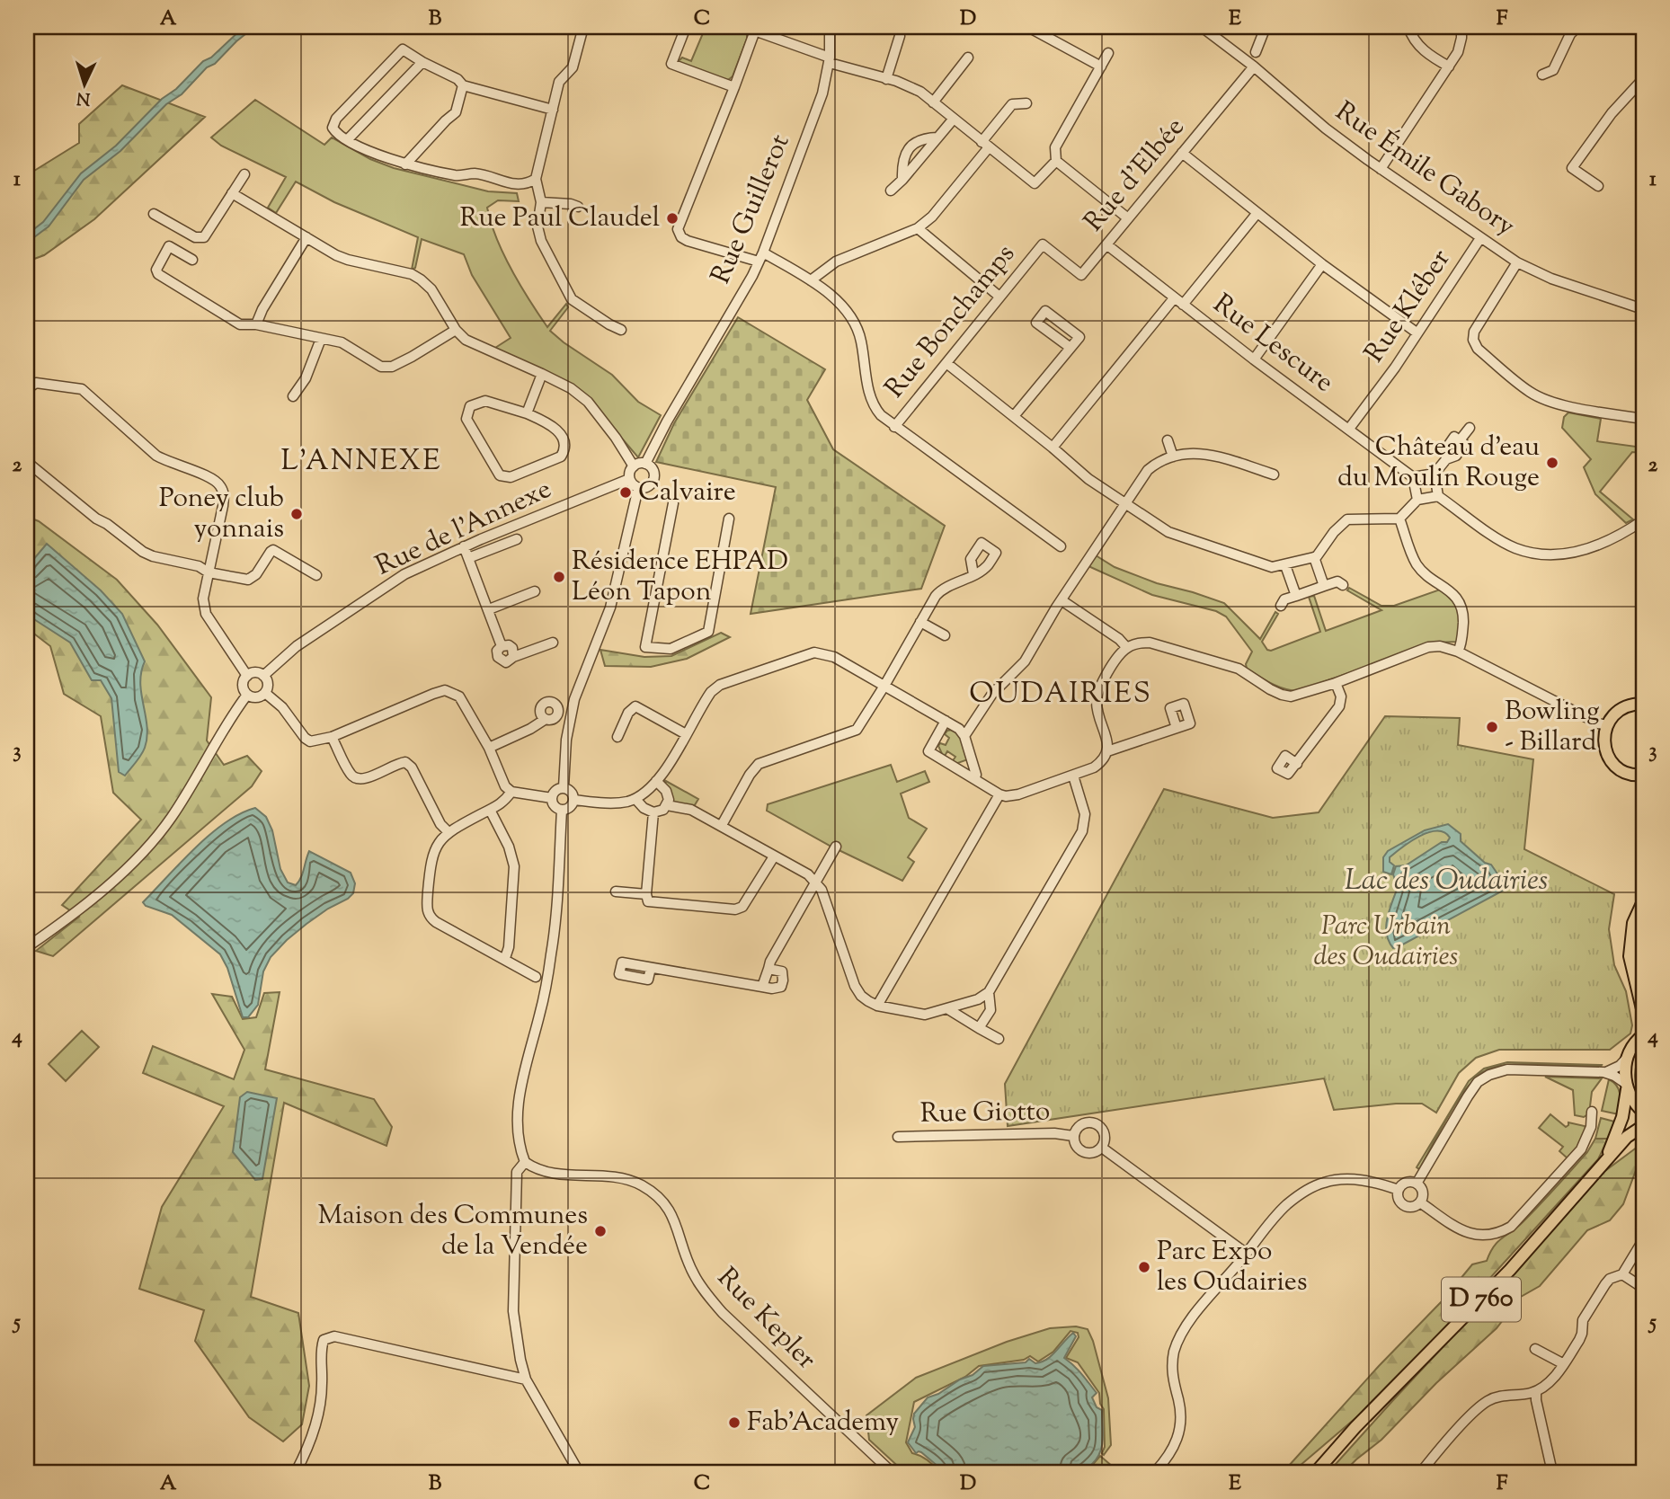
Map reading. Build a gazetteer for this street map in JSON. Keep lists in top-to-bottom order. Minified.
{"streets":{"main road":["D 760"],"street":["Rue Émile Gabory","Rue d'Elbée","Rue Guillerot","Rue Kléber","Rue Bonchamps","Rue Lescure","Rue de l'Annexe","Rue Giotto","Rue Kepler"]},"crossings":[["Rue Émile Gabory","Rue d'Elbée"],["Rue Émile Gabory","Rue Kléber"],["Rue d'Elbée","Rue Bonchamps"],["Rue d'Elbée","Rue Lescure"],["Rue Guillerot","Rue de l'Annexe"],["Rue Kléber","Rue Lescure"]],"districts":["L'ANNEXE","OUDAIRIES"],"water":["Lac des Oudairies"],"parks":["Parc Urbain des Oudairies"],"places":["Rue Paul Claudel","Château d'eau du Moulin Rouge","Calvaire","Poney club yonnais","Résidence EHPAD Léon Tapon","Bowling - Billard","Maison des Communes de la Vendée","Parc Expo les Oudairies","Fab'Academy"],"north":"bottom","grid":{"columns":["A","B","C","D","E","F"],"rows":["1","2","3","4","5"]}}
